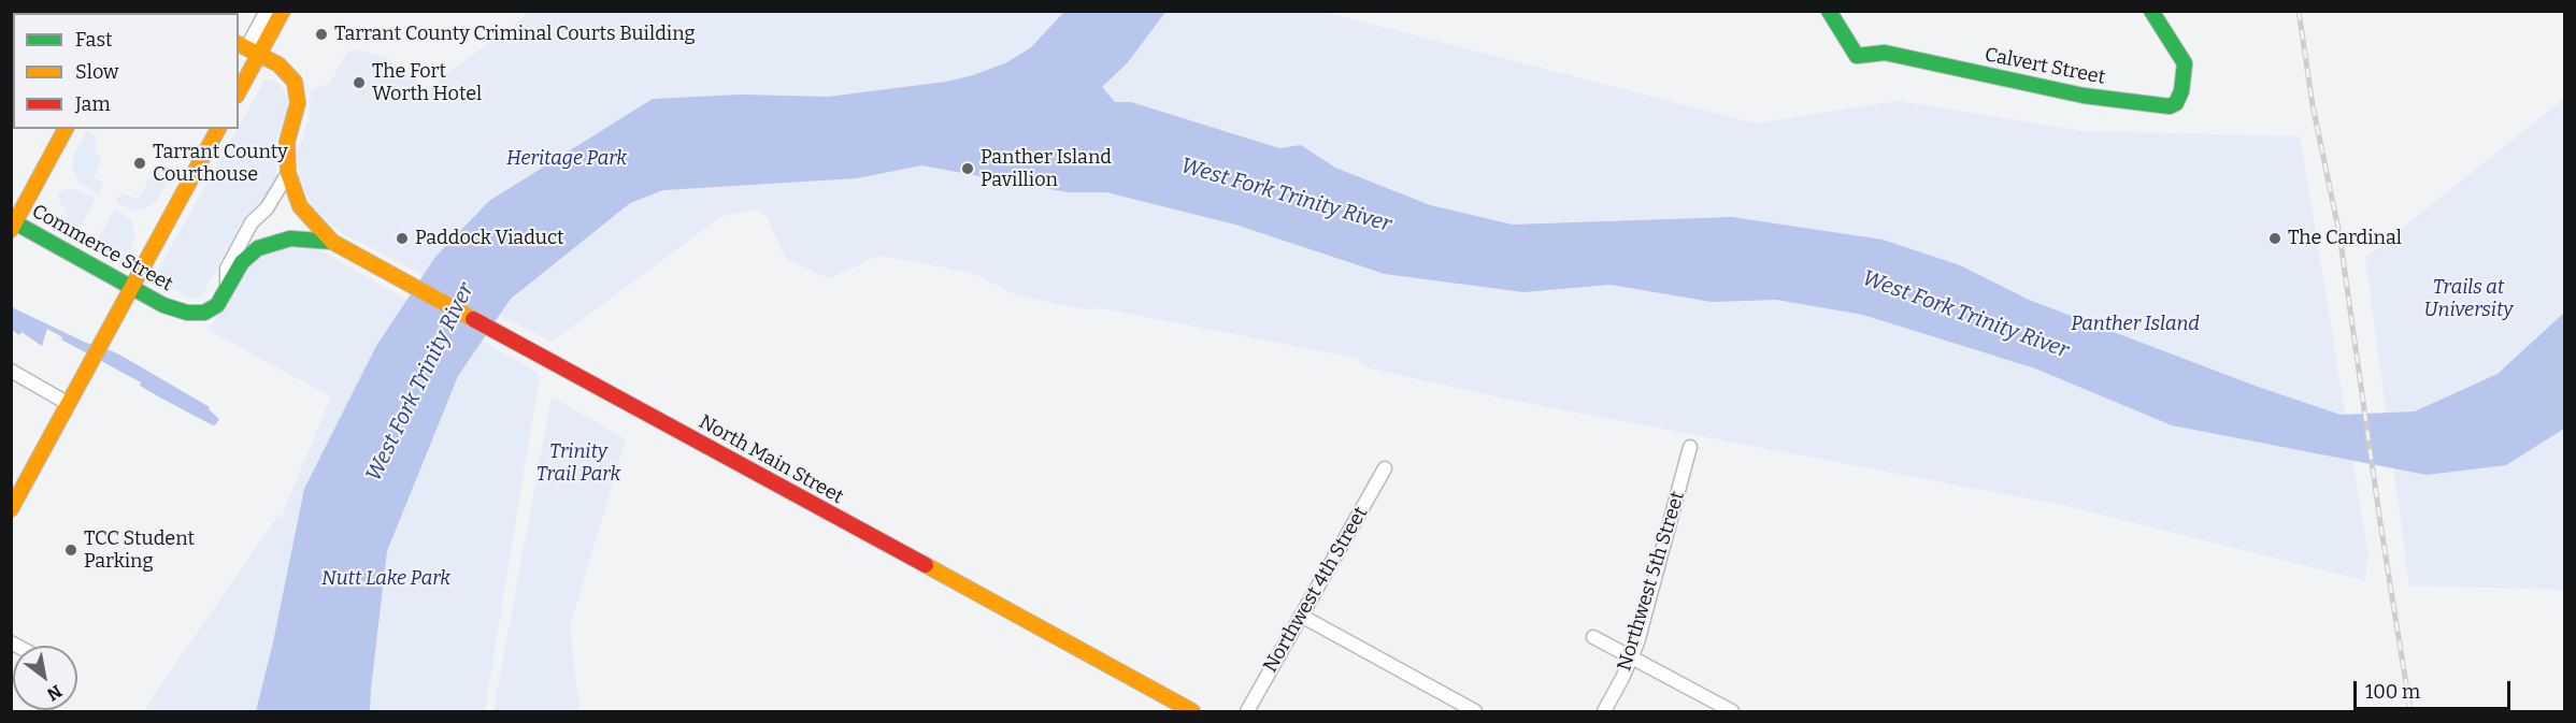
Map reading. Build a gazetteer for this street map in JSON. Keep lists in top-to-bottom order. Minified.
{"streets":{"main road":["Calvert Street","Commerce Street","North Main Street"],"street":["Northwest 5th Street","Northwest 4th Street"]},"crossings":[["Commerce Street","North Main Street"]],"water":["West Fork Trinity River"],"parks":["Heritage Park","Trails at University","Panther Island","Trinity Trail Park","Nutt Lake Park"],"places":["Tarrant County Criminal Courts Building","The Fort Worth Hotel","Tarrant County Courthouse","Panther Island Pavillion","Paddock Viaduct","The Cardinal","TCC Student Parking"],"legend":["Fast","Slow","Jam"],"scale_bar":"100 m","north":"bottom right"}
